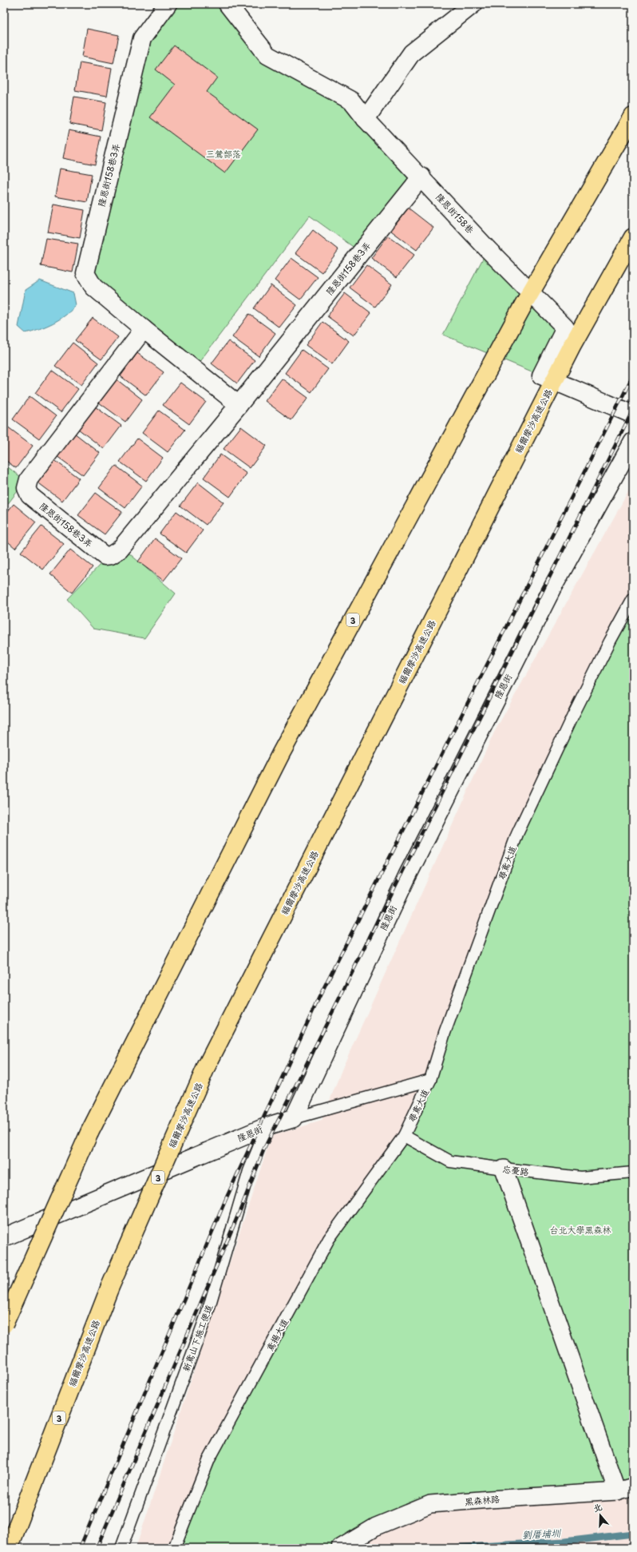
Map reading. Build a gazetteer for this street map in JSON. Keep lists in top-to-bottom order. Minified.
{"streets":{"highway":["福爾摩沙高速公路","3"],"street":["隆恩街158巷3弄","隆恩街158巷","隆恩街","黑森林路"],"lane":["尋鳶大道","忘憂路","鳶揚大道","新鳶山下施工便道"]},"crossings":[["隆恩街158巷3弄","隆恩街158巷"],["隆恩街158巷","福爾摩沙高速公路"],["隆恩街158巷","3"],["隆恩街","新鳶山下施工便道"],["尋鳶大道","忘憂路"],["尋鳶大道","鳶揚大道"],["忘憂路","鳶揚大道"]],"water":["劉厝埔圳"],"parks":["三鶯部落","台北大學黒森林"],"north":"top"}
